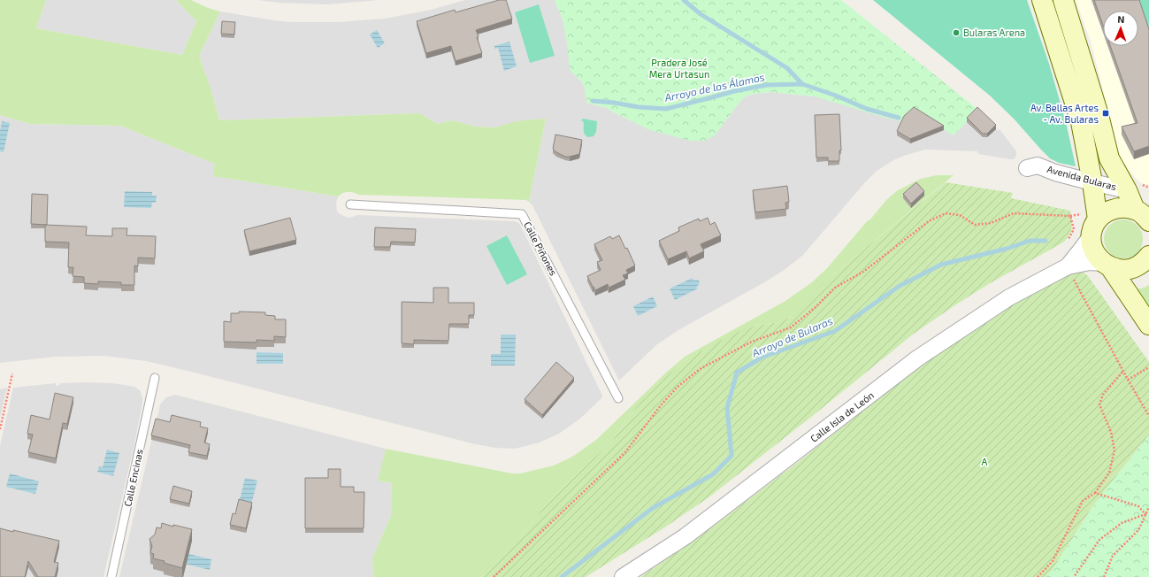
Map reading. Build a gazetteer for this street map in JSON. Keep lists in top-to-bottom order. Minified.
{"streets":{"street":["Avenida Bularas","Calle Isla de León"],"lane":["Calle Piñones","Calle Encinas"]},"water":["Arroyo de los Álamos","Arroyo de Bularas"],"parks":["Pradera José Mera Urtasun","A"],"places":{"other":["Bularas Arena"],"transit":["Av. Bellas Artes - Av. Bularas"]},"north":"top"}
